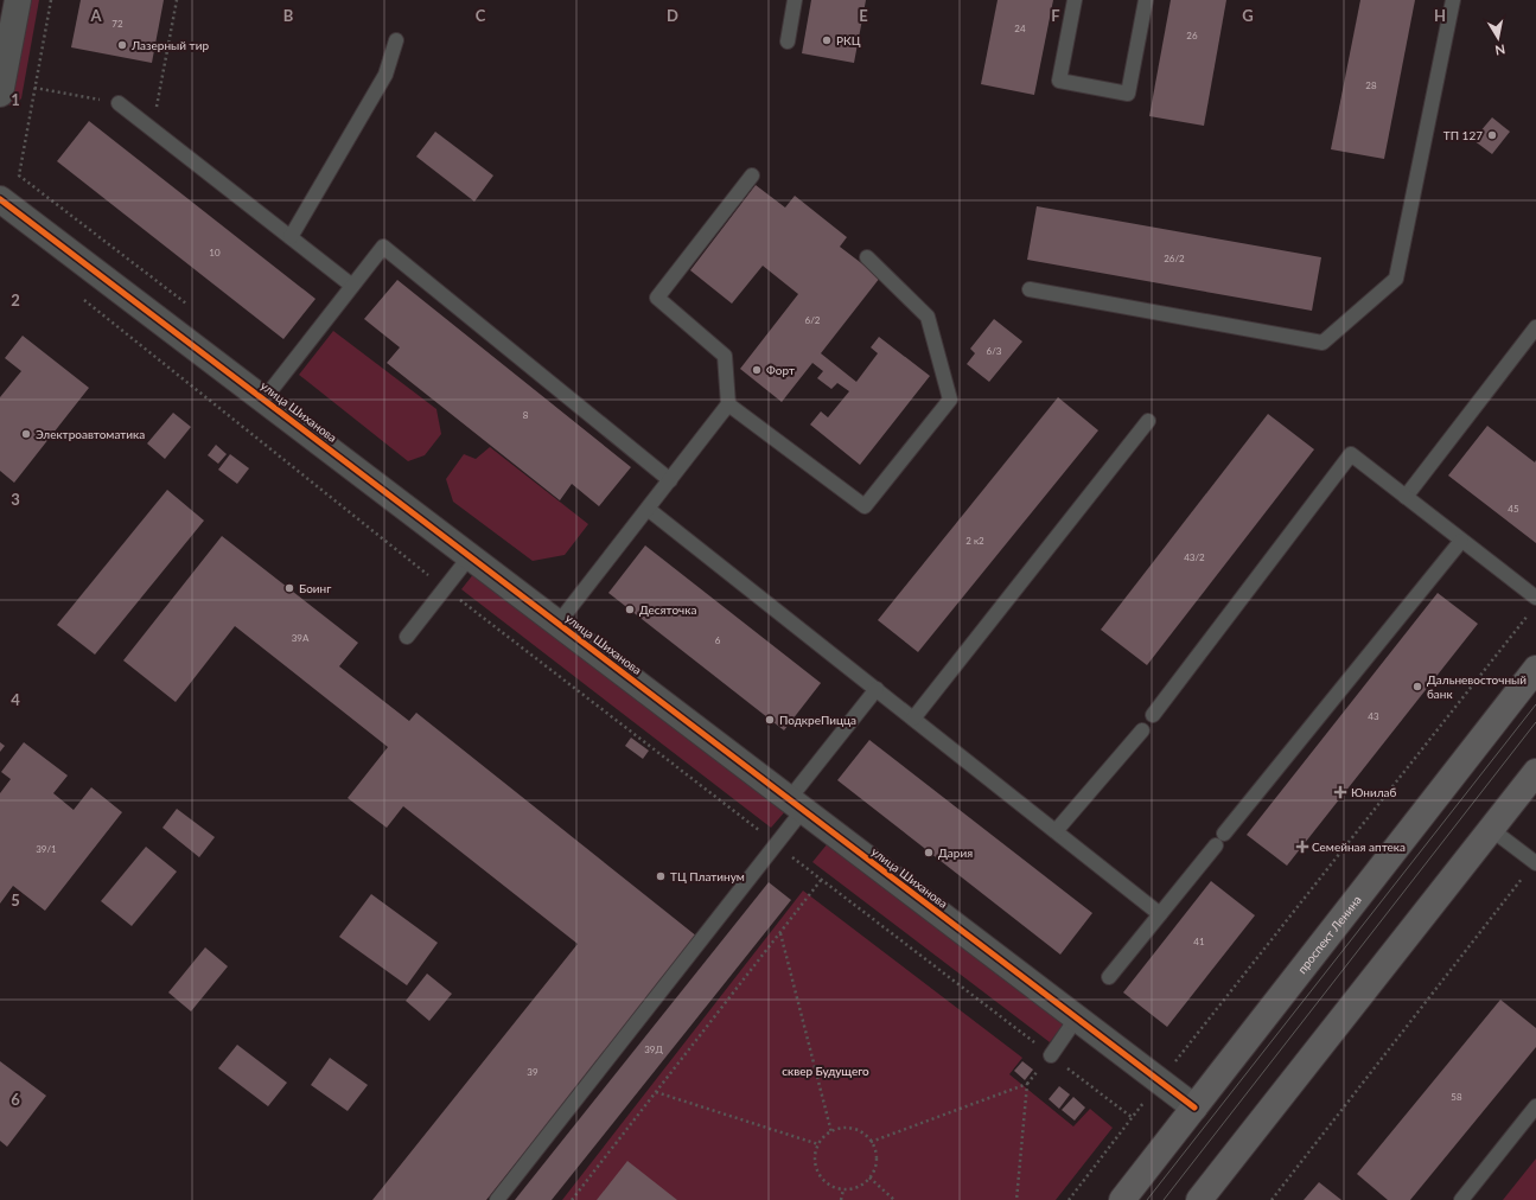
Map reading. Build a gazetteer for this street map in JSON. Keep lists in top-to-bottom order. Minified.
{"streets":{"highway":["проспект Ленина"],"street":["улица Шиханова"]},"crossings":[["улица Шиханова","проспект Ленина"]],"parks":["сквер Будущего"],"places":{"other":["РКЦ","Лазерный тир","ТП 127","Форт","Электроавтоматика","Боинг","Десяточка","Дальневосточный банк","ПодкреПицца","Дария","ТЦ Платинум"],"health":["Юнилаб","Семейная аптека"]},"house_numbers":["72","24","26","28","10","26/2","6/2","6/3","8","45","2 к2","43/2","39А","6","43","39/1","41","39Д","39","58"],"north":"bottom","grid":{"columns":["A","B","C","D","E","F","G","H"],"rows":["1","2","3","4","5","6"]}}
